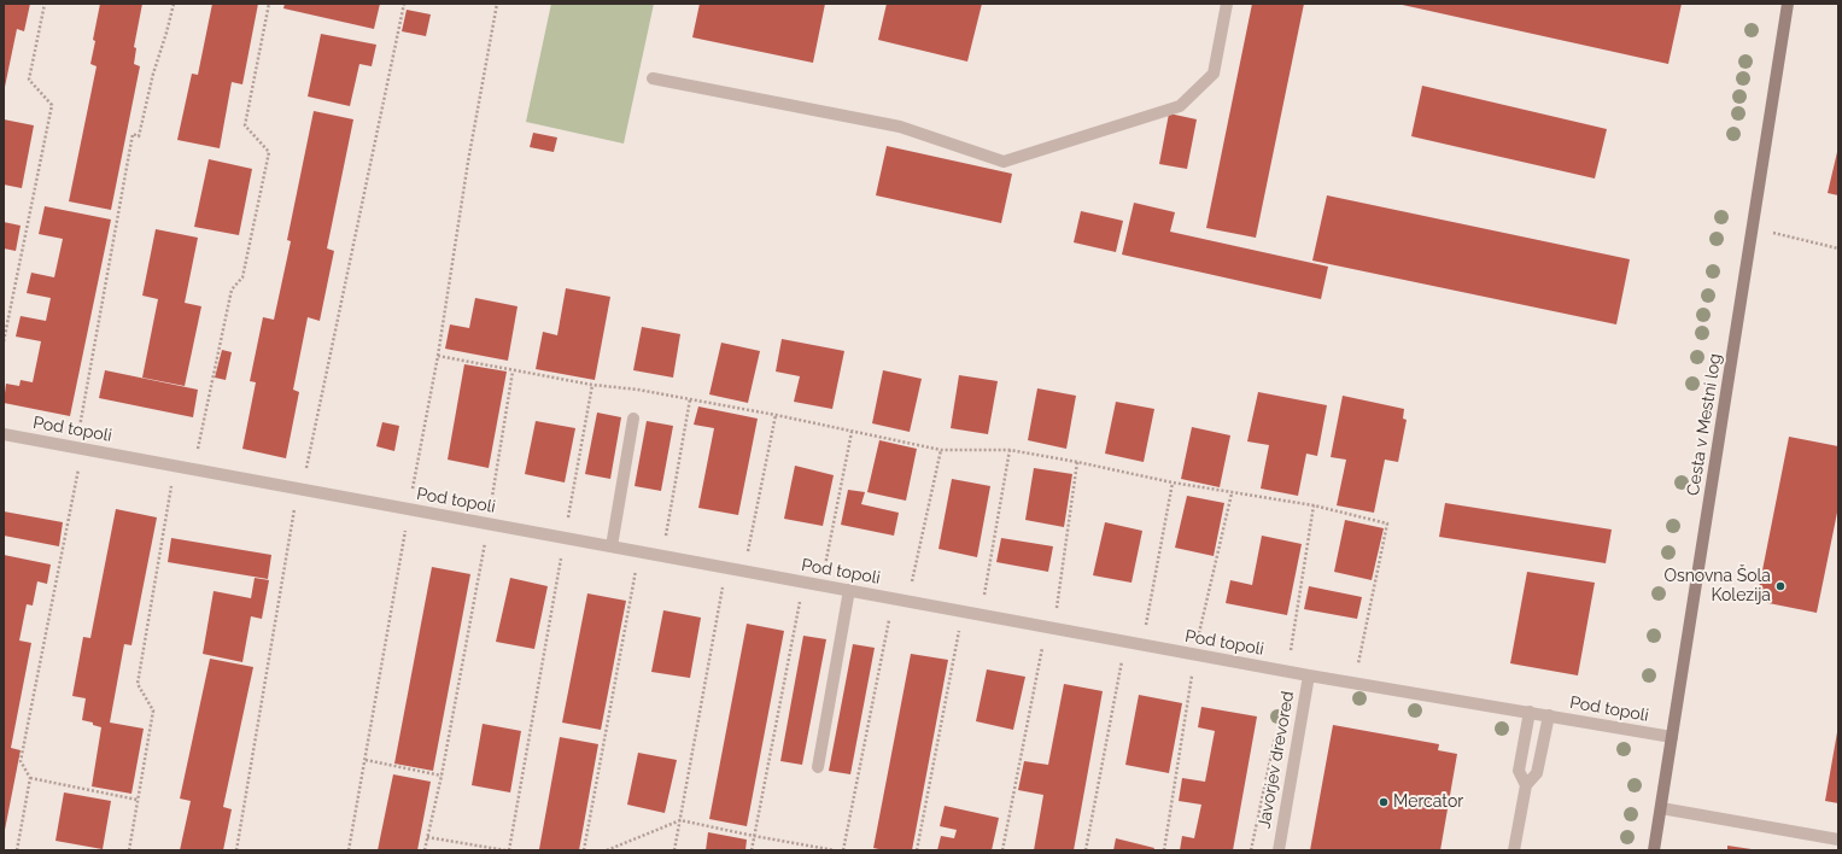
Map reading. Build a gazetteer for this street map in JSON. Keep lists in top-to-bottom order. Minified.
{"streets":{"street":["Cesta v Mestni log","Pod topoli","Javorjev drevored"]},"crossings":[["Cesta v Mestni log","Pod topoli"],["Pod topoli","Javorjev drevored"]],"places":["Osnovna Šola Kolezija","Mercator"]}
